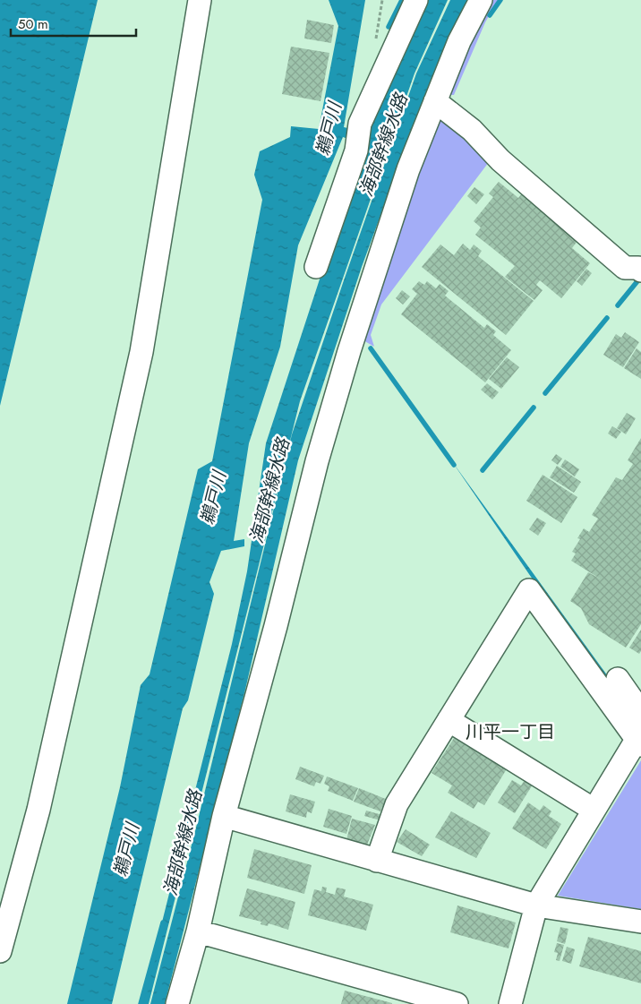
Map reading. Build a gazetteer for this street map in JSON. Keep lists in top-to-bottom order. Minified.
{"districts":["川平一丁目"],"water":["鵜戸川","海部幹線水路"],"scale_bar":"50 m"}
